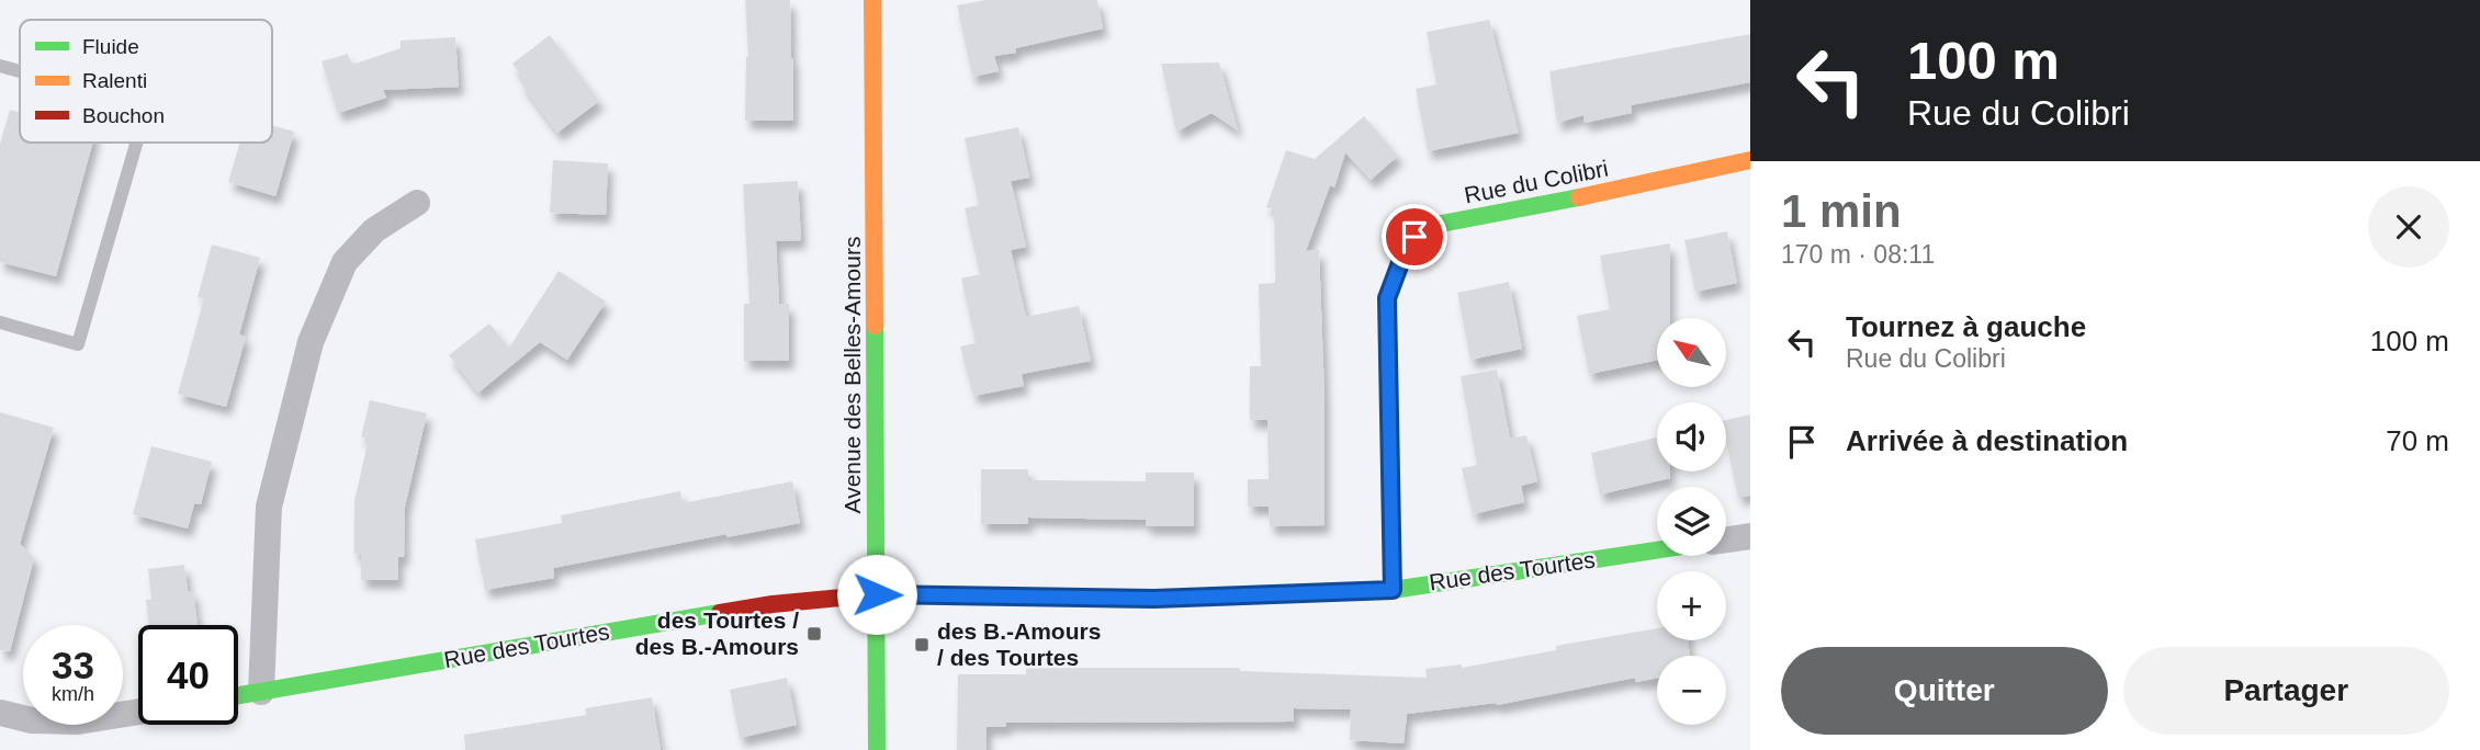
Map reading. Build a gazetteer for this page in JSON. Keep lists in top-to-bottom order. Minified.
{"streets":{"street":["Rue du Colibri","Avenue des Belles-Amours","Rue des Tourtes"]},"crossings":[["Rue du Colibri","Rue des Tourtes"],["Avenue des Belles-Amours","Rue des Tourtes"]],"places":{"transit":["des Tourtes / des B.-Amours","des B.-Amours / des Tourtes"]},"legend":["Fluide","Ralenti","Bouchon"],"north":"top left","page":{"turn":["100 m","Rue du Colibri"],"heading":["1 min","170 m · 08:11"],"list":[{"name":"Tournez à gauche","note":"Rue du Colibri","value":"100 m"},{"name":"Arrivée à destination","value":"70 m"}],"map_buttons":["+","−"],"speed":"33 km/h","limit":"40","buttons":["Quitter","Partager"]}}
